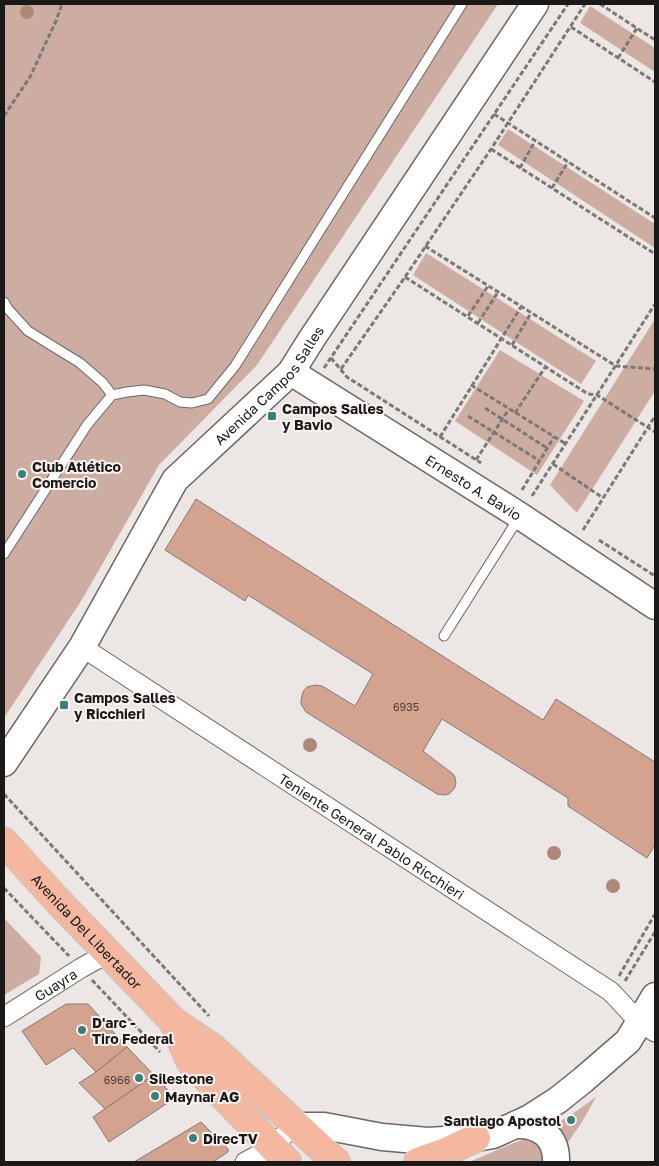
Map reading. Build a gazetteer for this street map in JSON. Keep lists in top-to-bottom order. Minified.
{"streets":{"main road":["Avenida Campos Salles","Ernesto A. Bavio","Avenida Del Libertador"],"street":["Teniente General Pablo Ricchieri","Guayra"]},"crossings":[["Avenida Campos Salles","Ernesto A. Bavio"],["Avenida Campos Salles","Teniente General Pablo Ricchieri"],["Avenida Del Libertador","Guayra"]],"places":{"transit":["Campos Salles y Bavio","Campos Salles y Ricchieri"],"other":["Club Atlético Comercio","D'arc - Tiro Federal","Silestone","Maynar AG","Santiago Apostol","DirecTV"]},"house_numbers":["6935","6966"]}
